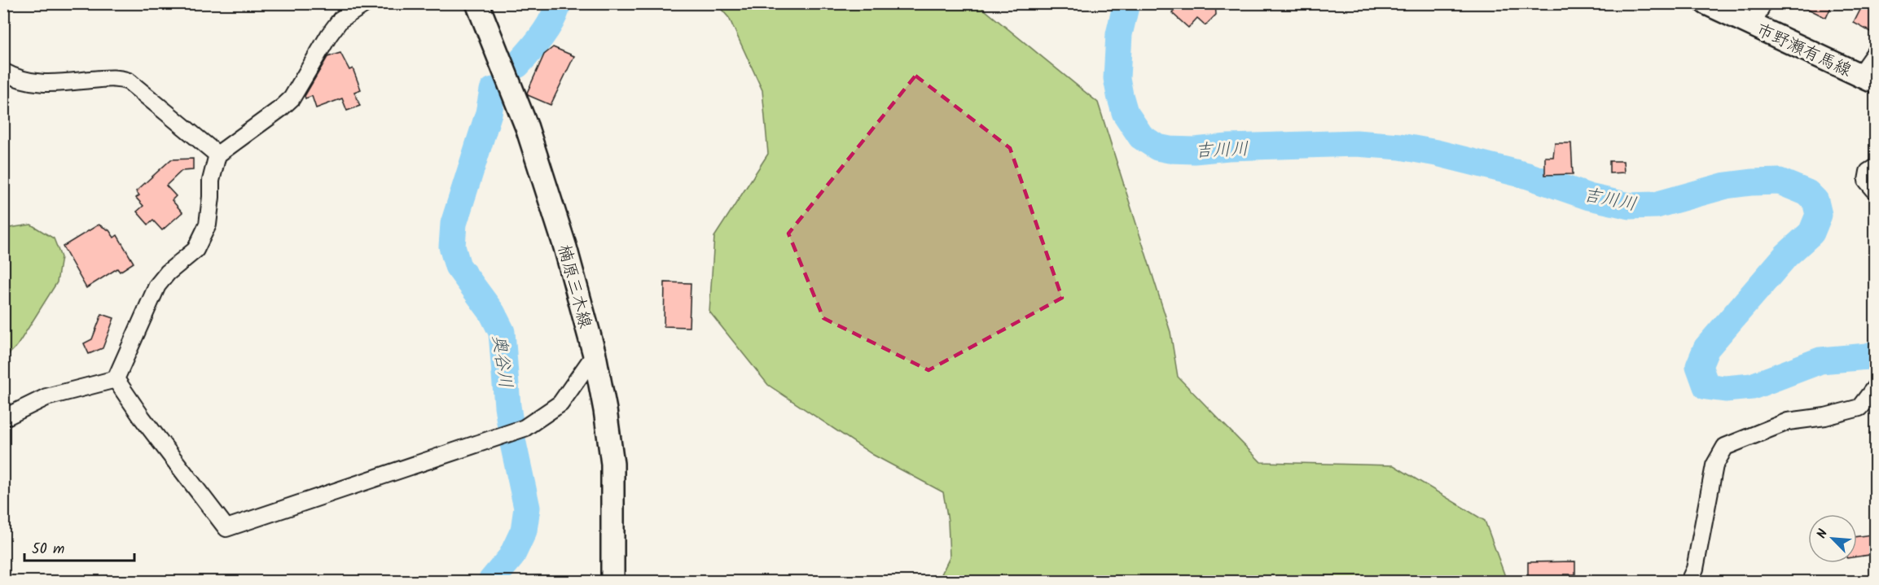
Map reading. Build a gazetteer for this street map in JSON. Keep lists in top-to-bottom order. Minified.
{"streets":{"main road":["市野瀬有馬線","楠原三木線"]},"water":["吉川川","奥谷川"],"scale_bar":"50 m","north":"top left"}
